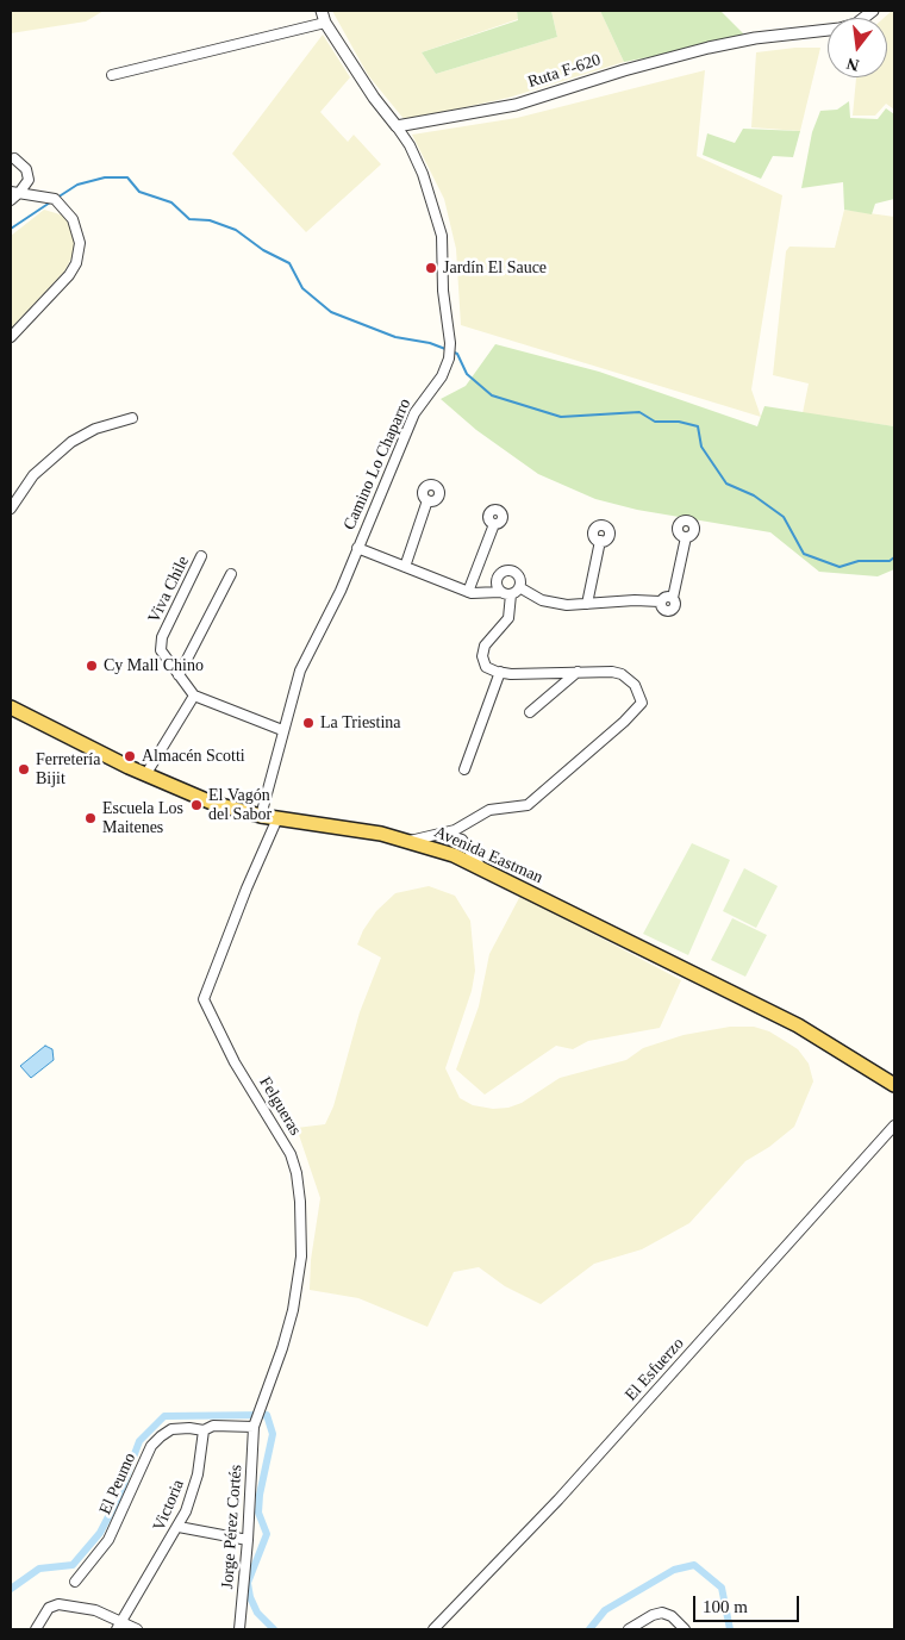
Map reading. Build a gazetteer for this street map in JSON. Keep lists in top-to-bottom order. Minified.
{"streets":{"main road":["Avenida Eastman"],"street":["Ruta F-620","Camino Lo Chaparro","Viva Chile","Felgueras","El Esfuerzo","El Peumo","Victoria","Jorge Pérez Cortés"]},"crossings":[["Ruta F-620","Camino Lo Chaparro"],["Camino Lo Chaparro","Avenida Eastman"],["Avenida Eastman","Felgueras"],["Felgueras","Jorge Pérez Cortés"],["El Peumo","Victoria"]],"places":["Jardín El Sauce","Cy Mall Chino","La Triestina","Almacén Scotti","Ferretería Bijit","El Vagón del Sabor","Escuela Los Maitenes"],"scale_bar":"100 m","north":"bottom"}
